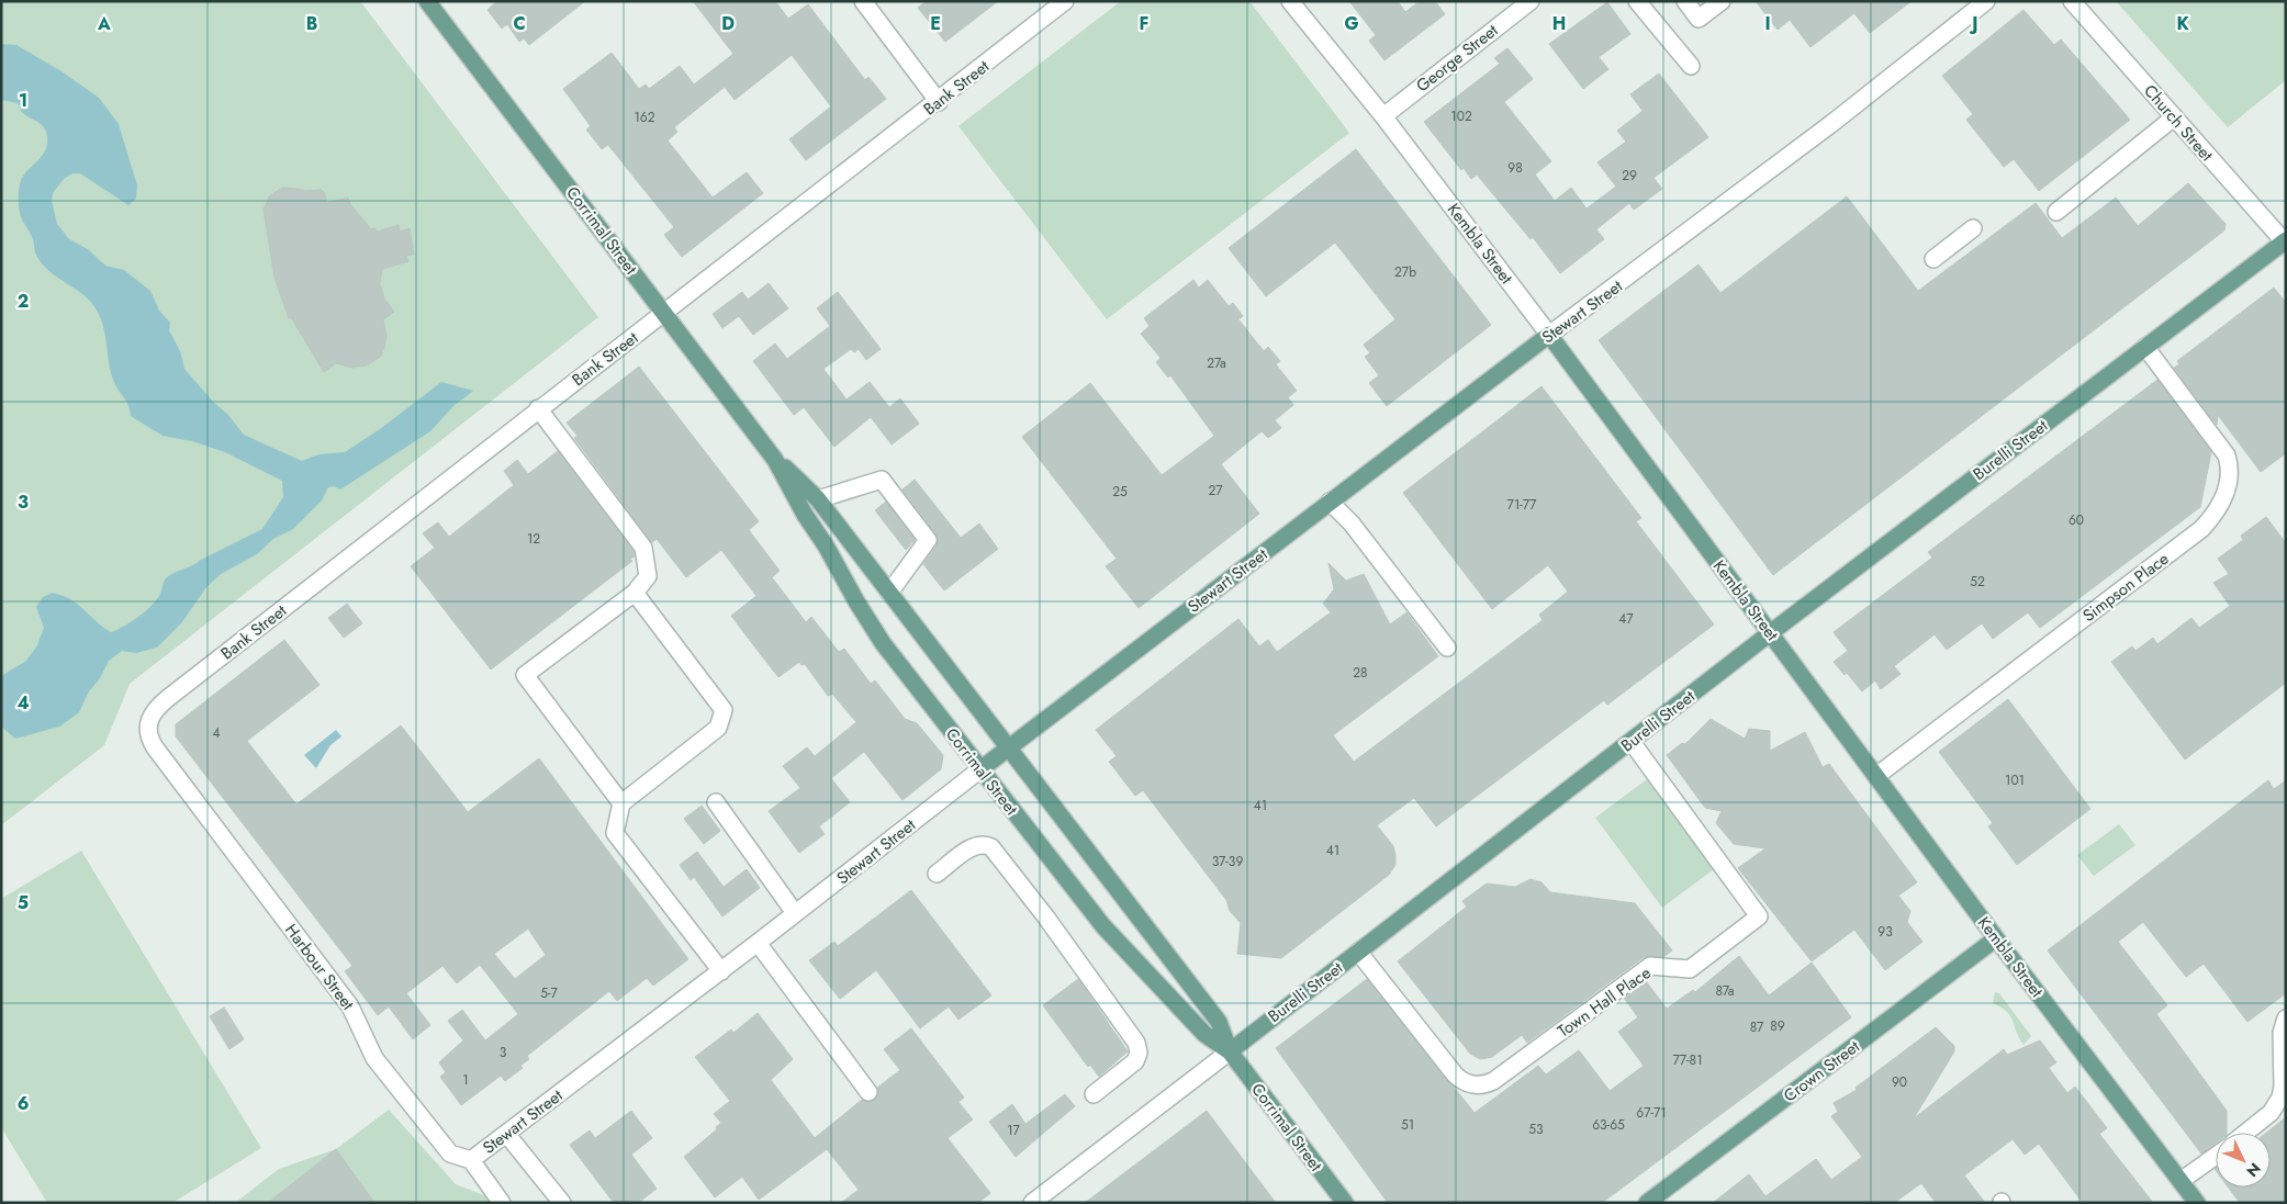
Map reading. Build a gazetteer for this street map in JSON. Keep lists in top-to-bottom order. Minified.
{"streets":{"main road":["Corrimal Street","Kembla Street","Stewart Street","Burelli Street","Crown Street"],"street":["George Street","Bank Street","Church Street","Simpson Place","Harbour Street","Town Hall Place"]},"crossings":[["George Street","Kembla Street"],["Bank Street","Corrimal Street"],["Bank Street","Harbour Street"],["Church Street","Burelli Street"],["Corrimal Street","Stewart Street"],["Corrimal Street","Burelli Street"],["Kembla Street","Stewart Street"],["Kembla Street","Burelli Street"],["Kembla Street","Simpson Place"],["Kembla Street","Crown Street"],["Stewart Street","Harbour Street"],["Burelli Street","Simpson Place"],["Burelli Street","Town Hall Place"]],"house_numbers":["102","162","98","29","27b","27a","27","25","71-77","60","12","52","47","28","4","101","41","41","37-39","93","87a","5-7","89","87","3","77-81","1","90","67-71","51","63-65","53","17"],"north":"bottom right","grid":{"columns":["A","B","C","D","E","F","G","H","I","J","K"],"rows":["1","2","3","4","5","6"]}}
